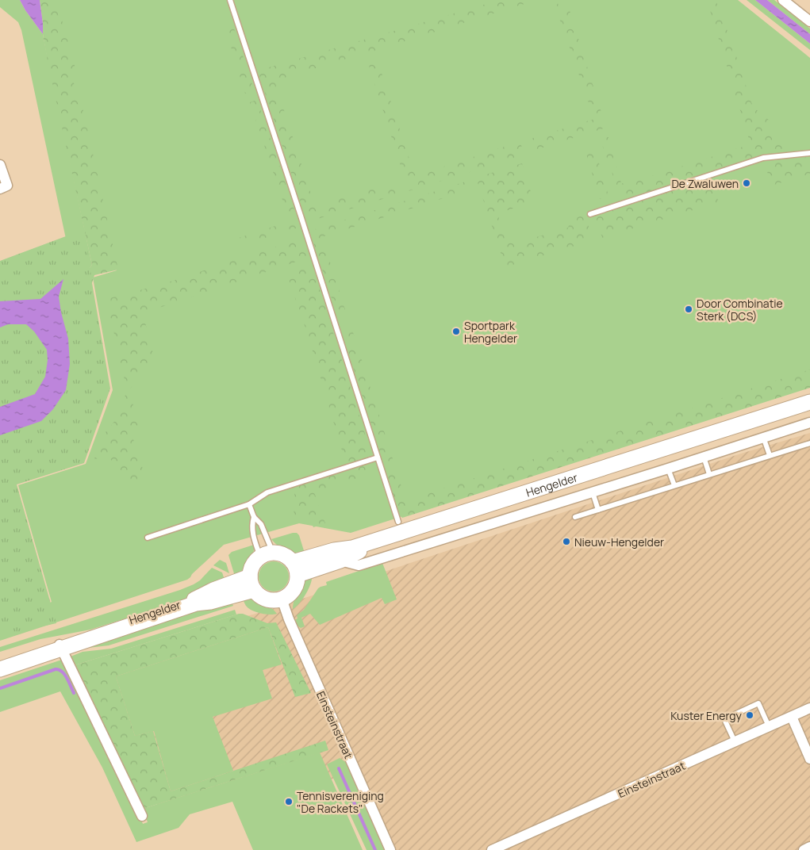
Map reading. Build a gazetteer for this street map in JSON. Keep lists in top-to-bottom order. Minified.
{"streets":{"main road":["Hengelder"],"street":["Einsteinstraat"]},"crossings":[["Hengelder","Einsteinstraat"]],"places":["De Zwaluwen","Door Combinatie Sterk (DCS)","Sportpark Hengelder","Nieuw-Hengelder","Kuster Energy","Tennisvereniging \"De Rackets\""]}
